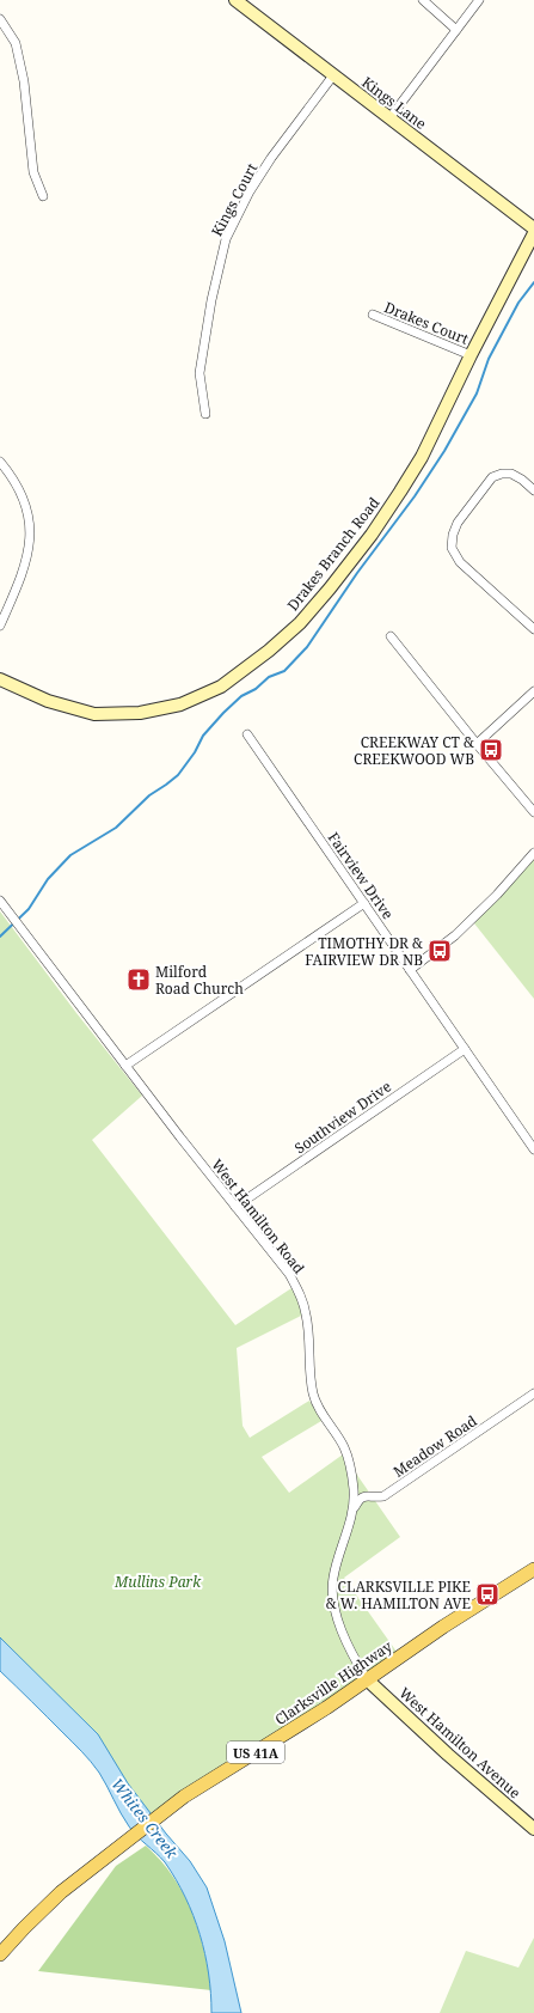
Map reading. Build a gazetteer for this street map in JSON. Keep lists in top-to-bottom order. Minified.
{"streets":{"main road":["Clarksville Highway","US 41A"],"street":["Kings Lane","Kings Court","Drakes Court","Drakes Branch Road","Fairview Drive","Southview Drive","West Hamilton Road","Meadow Road","West Hamilton Avenue"]},"crossings":[["Kings Lane","Kings Court"],["Drakes Court","Drakes Branch Road"],["Fairview Drive","Southview Drive"],["Southview Drive","West Hamilton Road"],["West Hamilton Road","Meadow Road"],["West Hamilton Road","Clarksville Highway"],["West Hamilton Road","West Hamilton Avenue"],["Clarksville Highway","West Hamilton Avenue"]],"water":["Whites Creek"],"parks":["Mullins Park"],"places":{"bus stop":["CREEKWAY CT & CREEKWOOD WB","TIMOTHY DR & FAIRVIEW DR NB","CLARKSVILLE PIKE & W. HAMILTON AVE"],"church":["Milford Road Church"]}}
